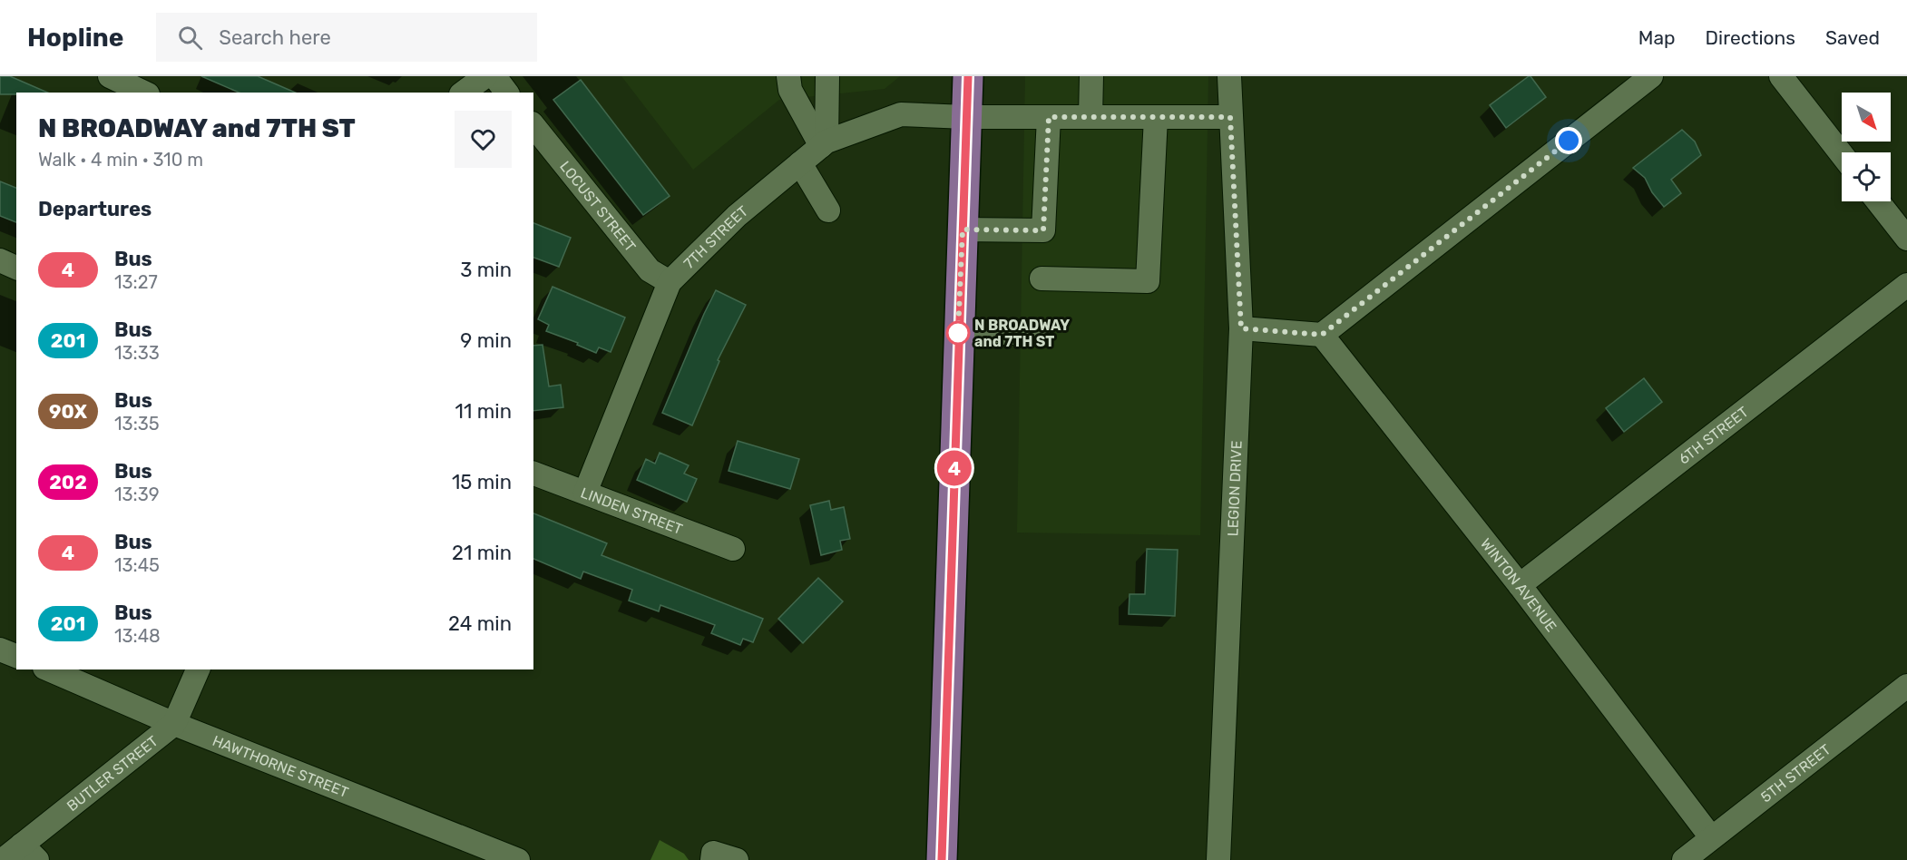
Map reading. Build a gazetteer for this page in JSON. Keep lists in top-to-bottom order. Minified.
{"streets":{"street":["LOCUST STREET","7TH STREET","6TH STREET","LEGION DRIVE","LINDEN STREET","WINTON AVENUE","HAWTHORNE STREET","BUTLER STREET","5TH STREET"]},"crossings":[["LOCUST STREET","7TH STREET"],["7TH STREET","LEGION DRIVE"],["7TH STREET","LINDEN STREET"],["6TH STREET","WINTON AVENUE"],["WINTON AVENUE","5TH STREET"],["HAWTHORNE STREET","BUTLER STREET"]],"places":["N BROADWAY and 7TH ST"],"lines":["bus line 4"],"north":"bottom right","page":{"header":"Hopline","search":"Search here","nav":["Map","Directions","Saved"],"on_map":"4","heading":[["N BROADWAY and 7TH ST","Walk · 4 min · 310 m"],"Departures"],"list":[{"mark":"4","name":"Bus","note":"13:27","value":"3 min"},{"mark":"201","name":"Bus","note":"13:33","value":"9 min"},{"mark":"90X","name":"Bus","note":"13:35","value":"11 min"},{"mark":"202","name":"Bus","note":"13:39","value":"15 min"},{"mark":"4","name":"Bus","note":"13:45","value":"21 min"},{"mark":"201","name":"Bus","note":"13:48","value":"24 min"}]}}
